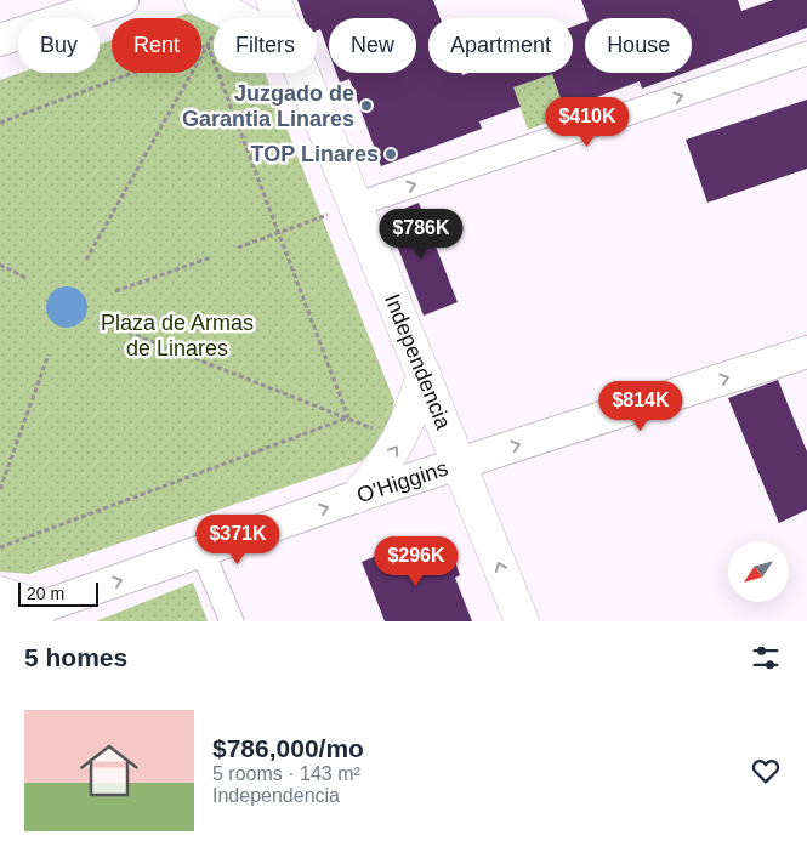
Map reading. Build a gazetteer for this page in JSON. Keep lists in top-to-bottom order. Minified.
{"streets":{"main road":["Independencia","O'Higgins"]},"crossings":[["Independencia","O'Higgins"]],"one_way":["O'Higgins"],"parks":["Plaza de Armas de Linares"],"places":["Juzgado de Garantia Linares","TOP Linares"],"scale_bar":"20 m","north":"bottom left","page":{"chip":["Buy","Rent","Filters","New","Apartment","House"],"price":["$410K","$786K","$814K","$371K","$296K"],"scale":"20 m","heading":"5 homes","list":[{"name":"$786,000/mo","note":"5 rooms · 143 m² · Independencia"}]}}
